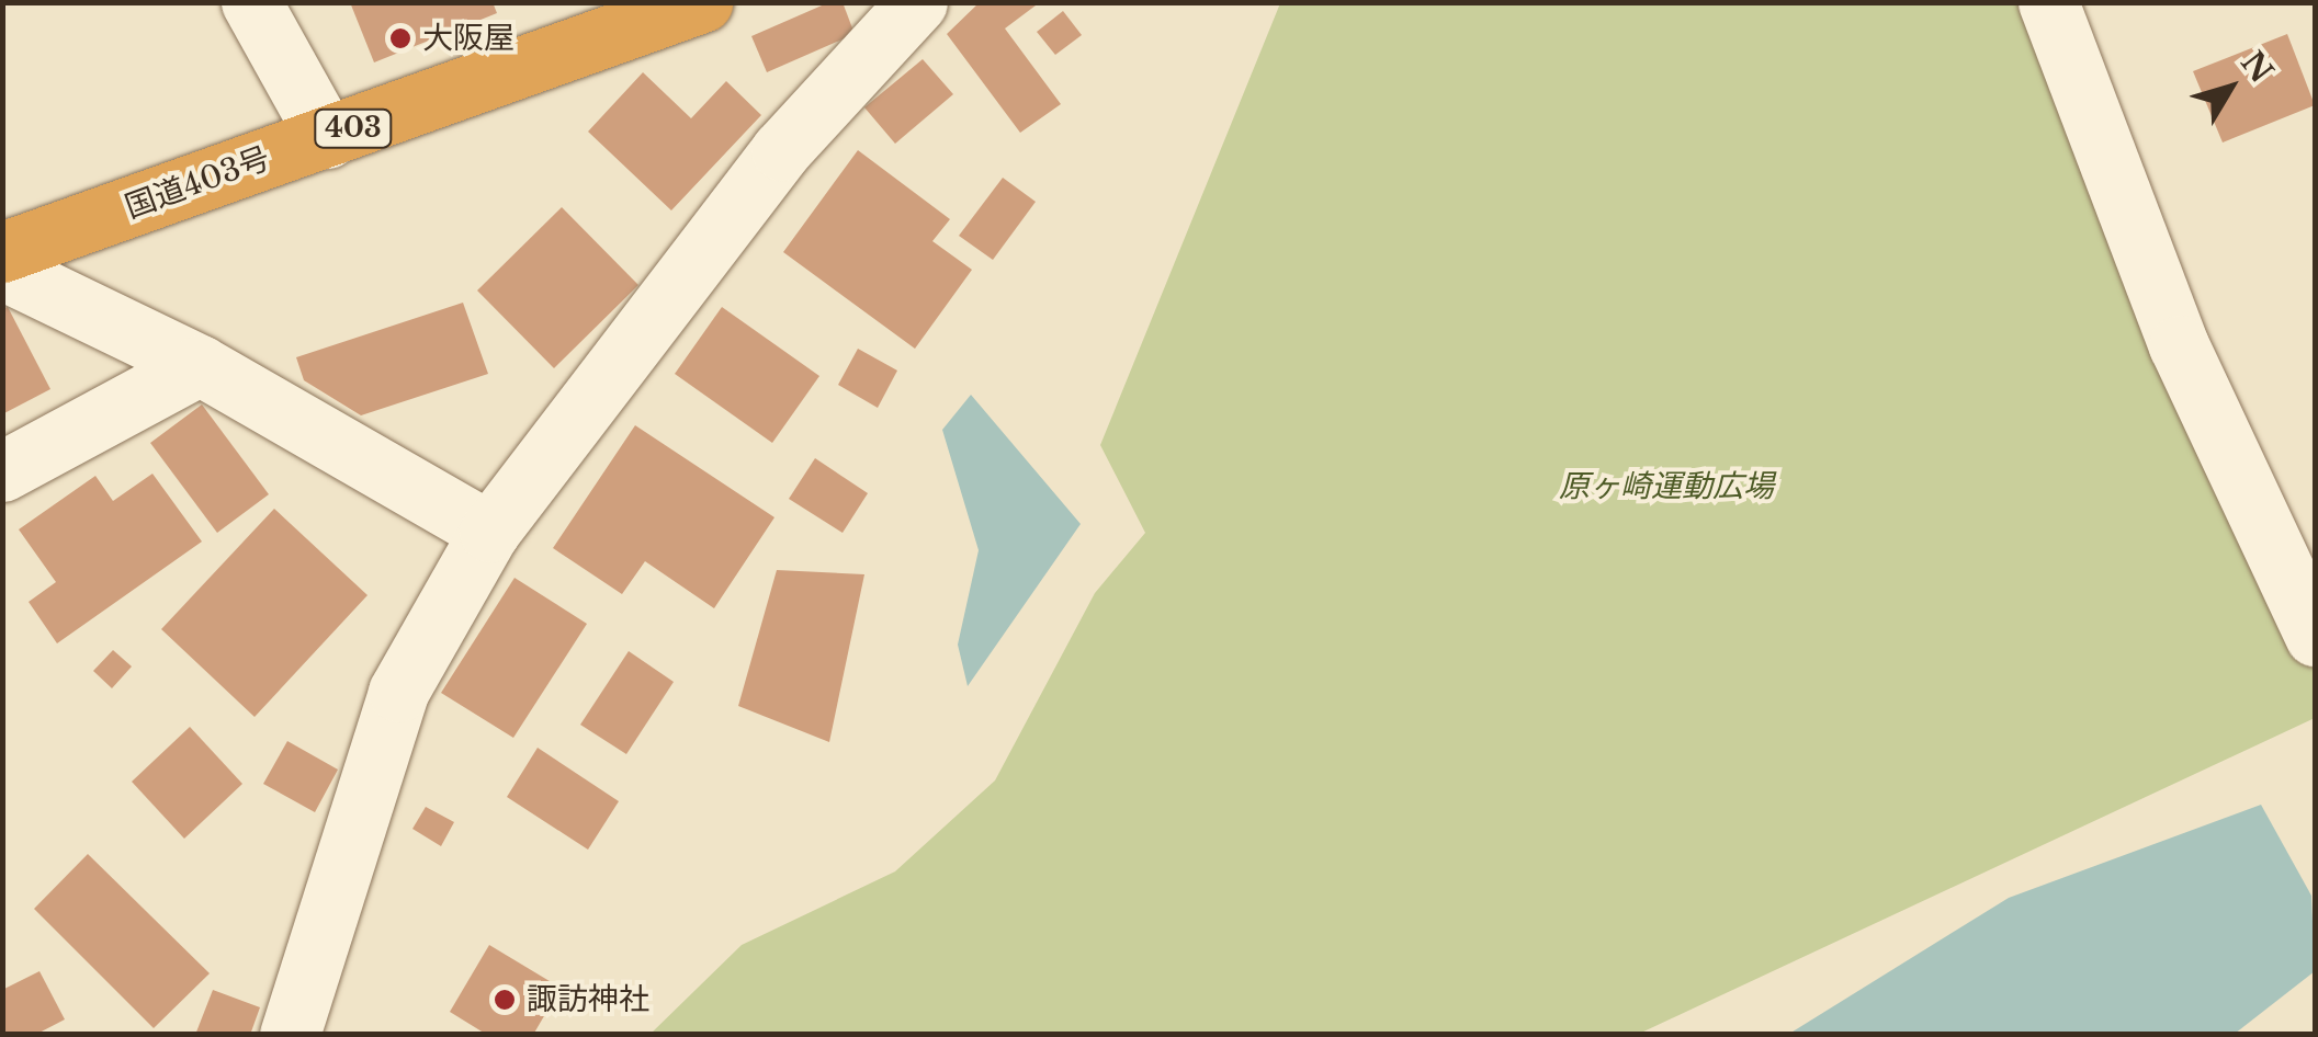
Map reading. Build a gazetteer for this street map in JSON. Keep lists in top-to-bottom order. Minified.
{"streets":{"highway":["403","国道403号"]},"parks":["原ヶ崎運動広場"],"places":["大阪屋","諏訪神社"],"north":"top right"}
